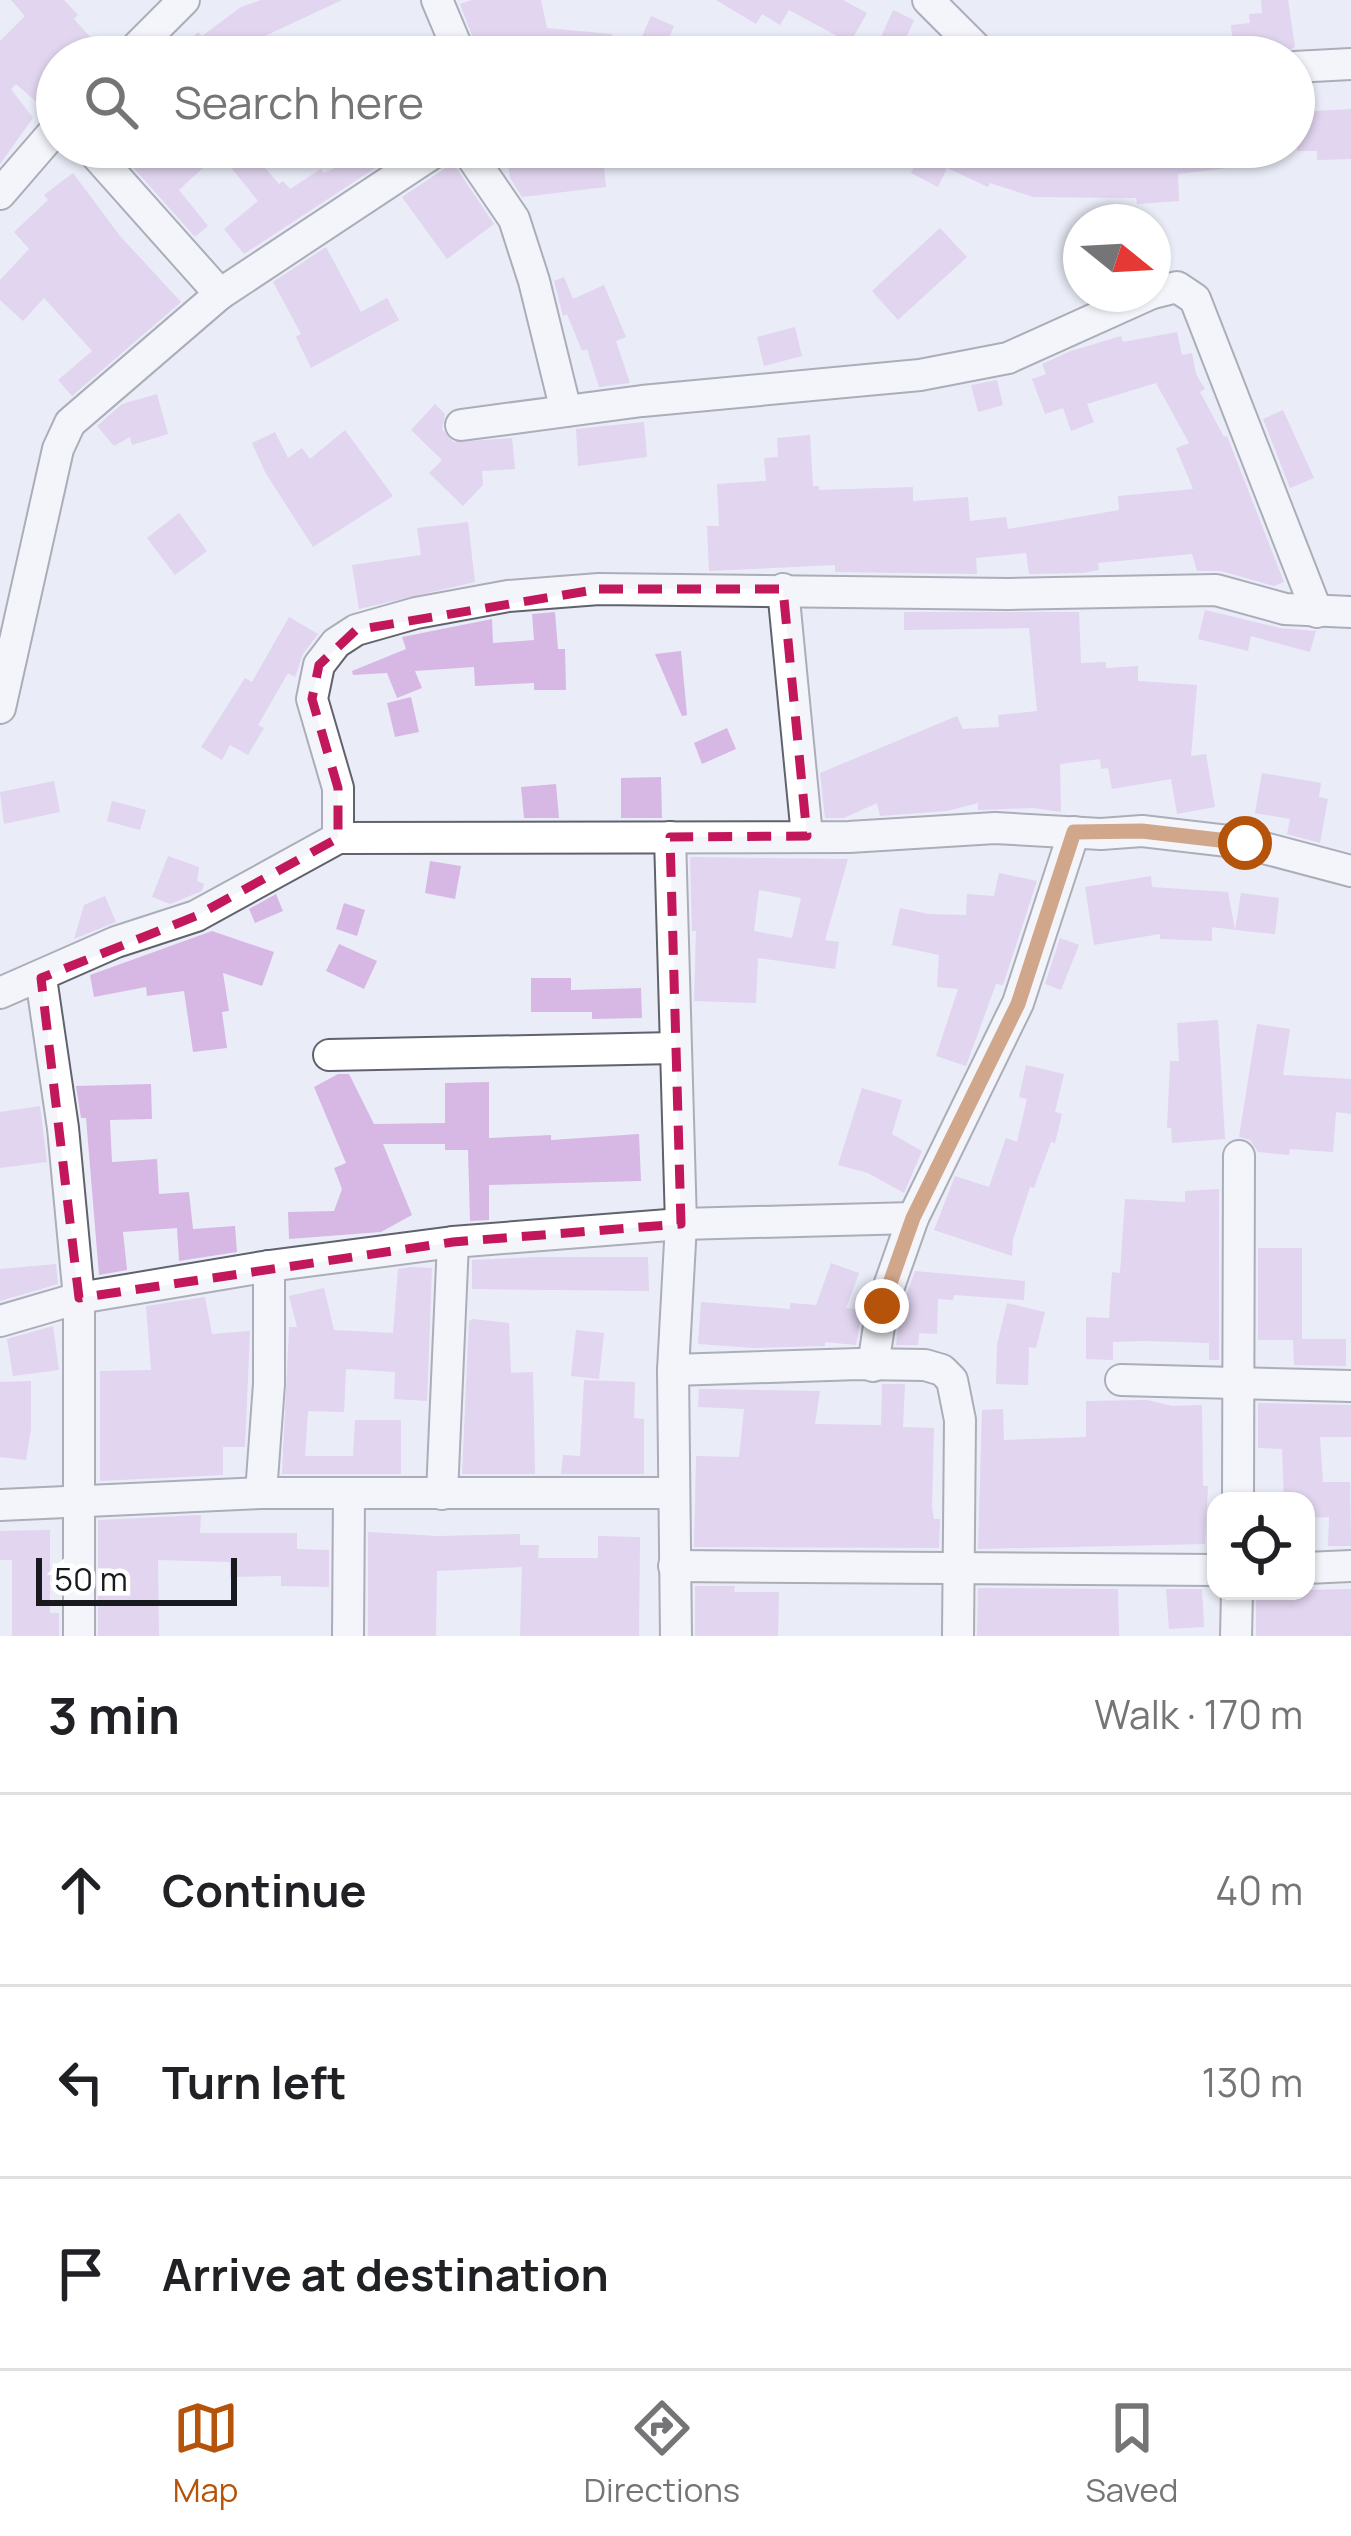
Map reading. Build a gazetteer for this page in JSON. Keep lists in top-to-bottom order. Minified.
{"scale_bar":"50 m","north":"right","page":{"search":"Search here","scale":"50 m","heading":["3 min","Walk · 170 m"],"list":[["Continue","40 m"],["Turn left","130 m"],"Arrive at destination"],"nav":["Map","Directions","Saved"]}}
